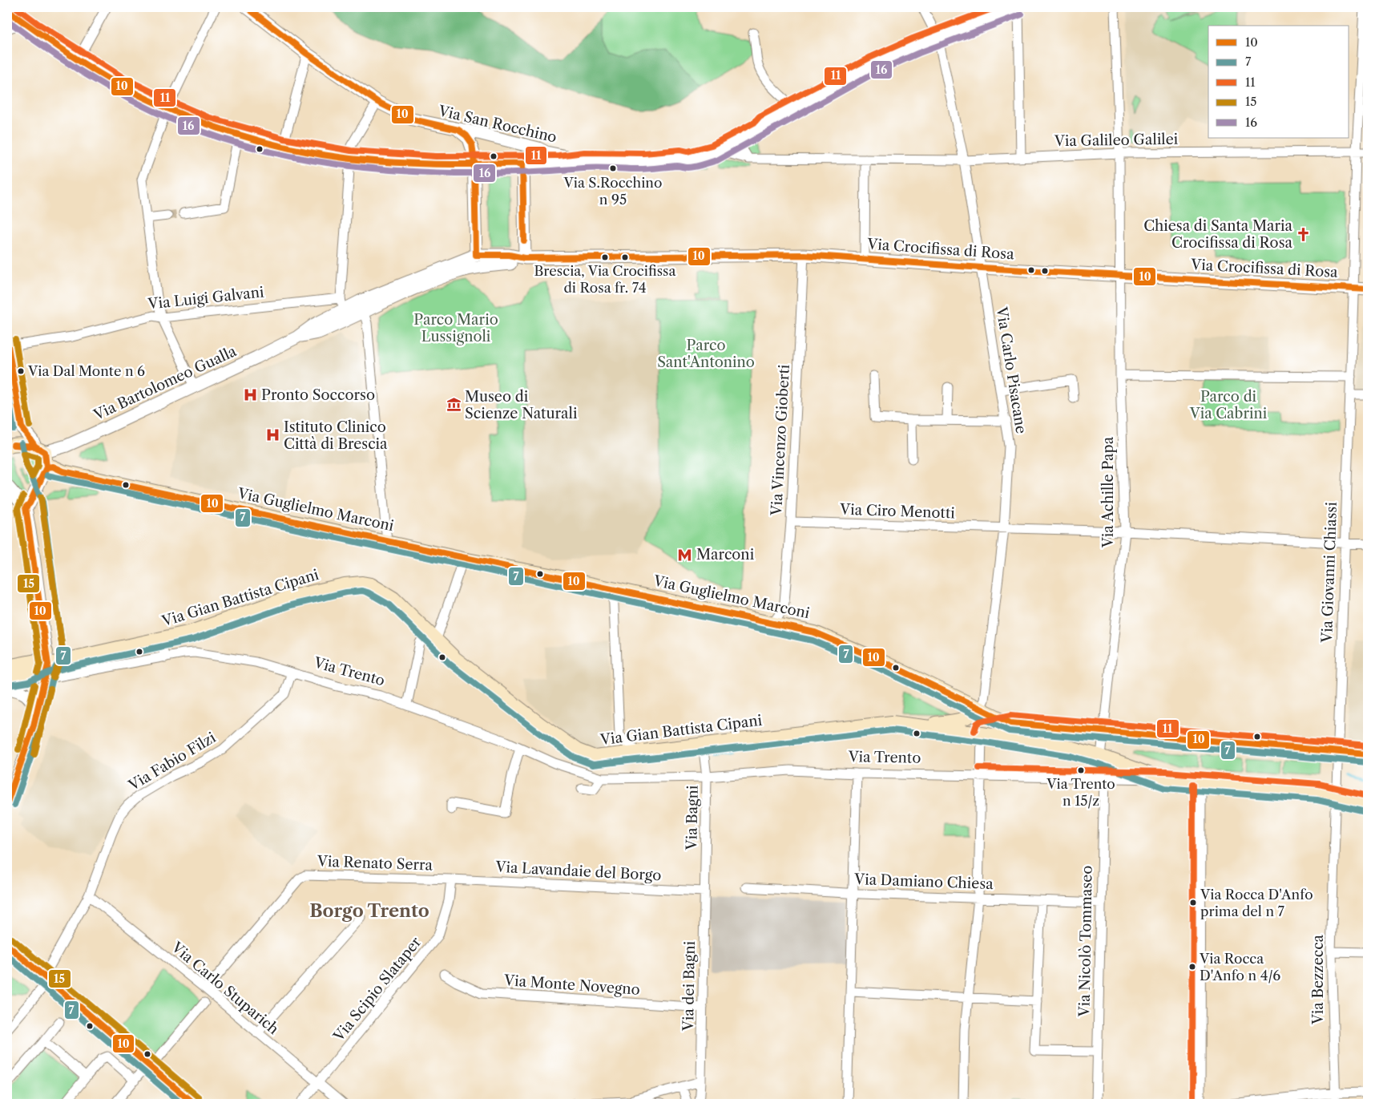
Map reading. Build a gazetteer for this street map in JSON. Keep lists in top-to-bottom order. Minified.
{"streets":{"main road":["Via Guglielmo Marconi","Via Gian Battista Cipani","Via Trento"],"street":["Via San Rocchino","Via Galileo Galilei","Via Crocifissa di Rosa","Via Luigi Galvani","Via Carlo Pisacane","Via Bartolomeo Gualla","Via Vincenzo Gioberti","Via Achille Papa","Via Ciro Menotti","Via Giovanni Chiassi","Via Fabio Filzi","Via Bagni","Via Renato Serra","Via Lavandaie del Borgo","Via Damiano Chiesa","Via Nicolò Tommaseo","Via Bezzecca","Via Monte Novegno","Via dei Bagni","Via Carlo Stuparich","Via Scipio Slataper"]},"crossings":[["Via San Rocchino","Via Galileo Galilei"],["Via San Rocchino","Via Carlo Pisacane"],["Via Galileo Galilei","Via Carlo Pisacane"],["Via Galileo Galilei","Via Achille Papa"],["Via Galileo Galilei","Via Giovanni Chiassi"],["Via Crocifissa di Rosa","Via Carlo Pisacane"],["Via Crocifissa di Rosa","Via Bartolomeo Gualla"],["Via Crocifissa di Rosa","Via Vincenzo Gioberti"],["Via Crocifissa di Rosa","Via Achille Papa"],["Via Crocifissa di Rosa","Via Giovanni Chiassi"],["Via Luigi Galvani","Via Bartolomeo Gualla"],["Via Carlo Pisacane","Via Guglielmo Marconi"],["Via Carlo Pisacane","Via Ciro Menotti"],["Via Vincenzo Gioberti","Via Guglielmo Marconi"],["Via Vincenzo Gioberti","Via Ciro Menotti"],["Via Achille Papa","Via Ciro Menotti"],["Via Achille Papa","Via Trento"],["Via Ciro Menotti","Via Giovanni Chiassi"],["Via Giovanni Chiassi","Via Trento"],["Via Giovanni Chiassi","Via Bezzecca"],["Via Gian Battista Cipani","Via Trento"],["Via Gian Battista Cipani","Via Bagni"],["Via Trento","Via Fabio Filzi"],["Via Trento","Via Bagni"],["Via Trento","Via Nicolò Tommaseo"],["Via Trento","Via Bezzecca"],["Via Fabio Filzi","Via Carlo Stuparich"],["Via Bagni","Via Lavandaie del Borgo"],["Via Bagni","Via dei Bagni"],["Via Renato Serra","Via Lavandaie del Borgo"],["Via Renato Serra","Via Carlo Stuparich"],["Via Renato Serra","Via Scipio Slataper"],["Via Lavandaie del Borgo","Via dei Bagni"],["Via Lavandaie del Borgo","Via Scipio Slataper"],["Via Damiano Chiesa","Via Nicolò Tommaseo"],["Via Monte Novegno","Via dei Bagni"],["Via Carlo Stuparich","Via Scipio Slataper"]],"districts":["Borgo Trento"],"parks":["Parco Mario Lussignoli","Parco Sant'Antonino","Parco di Via Cabrini"],"places":{"other":["Via S.Rocchino n 95","Brescia, Via Crocifissa di Rosa fr. 74","Via Dal Monte n 6","Via Trento n 15/z","Via Rocca D'Anfo prima del n 7","Via Rocca D'Anfo n 4/6"],"church":["Chiesa di Santa Maria Crocifissa di Rosa"],"hospital":["Pronto Soccorso","Istituto Clinico Città di Brescia"],"museum":["Museo di Scienze Naturali"],"metro station":["Marconi"]},"lines":["transit line 10","transit line 11","transit line 16","transit line 15","transit line 7"],"legend":["10","7","11","15","16"]}
